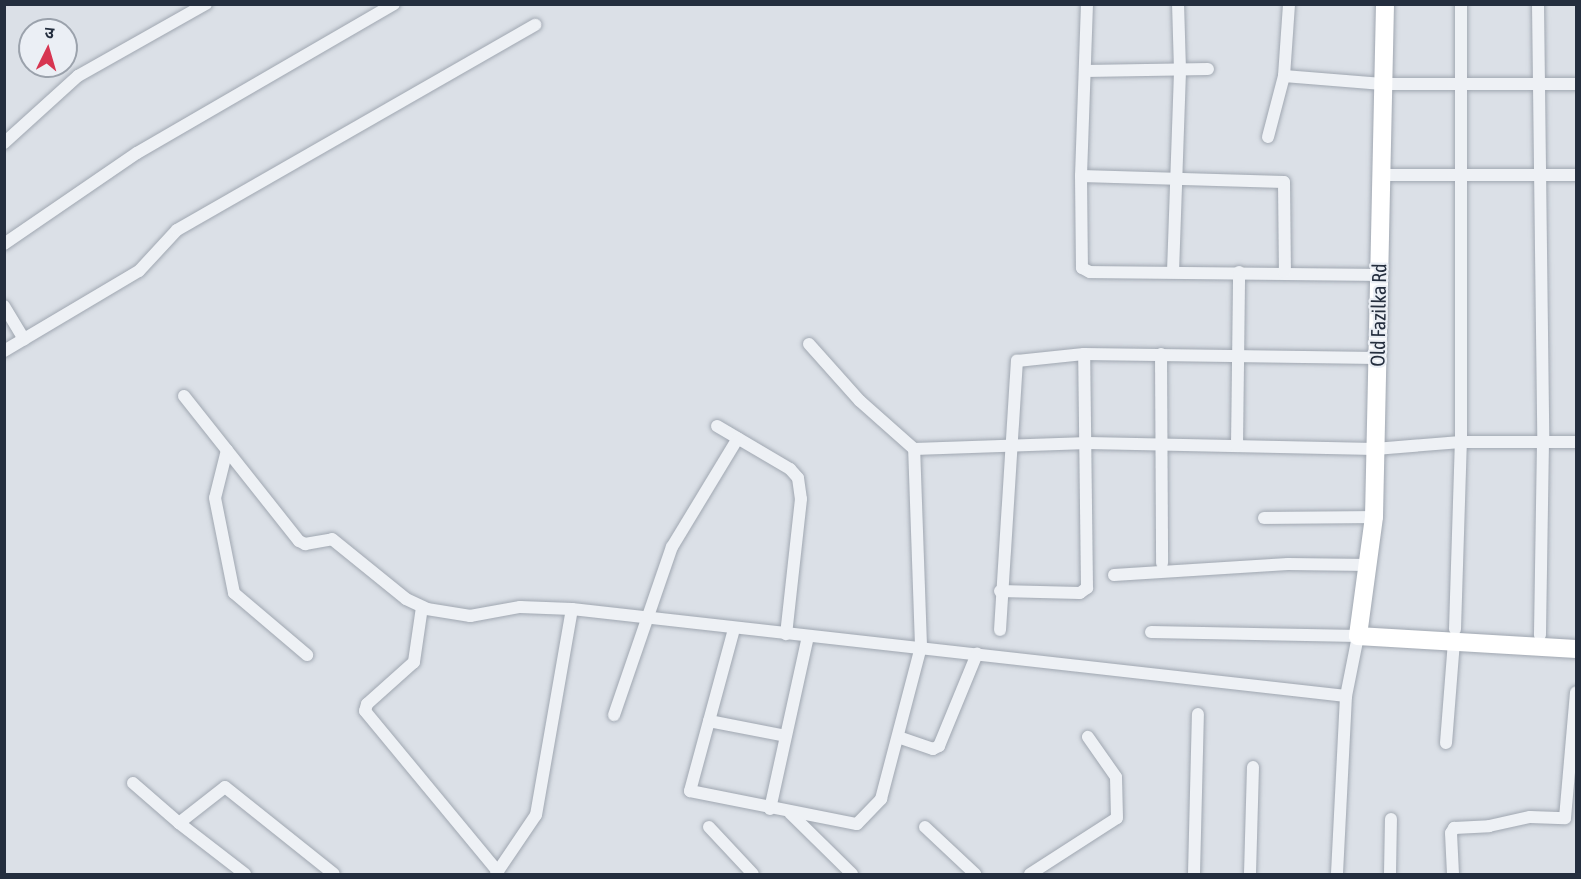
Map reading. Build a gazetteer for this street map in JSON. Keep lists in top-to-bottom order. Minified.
{"streets":{"main road":["Old Fazilka Rd"]},"north":"top"}
